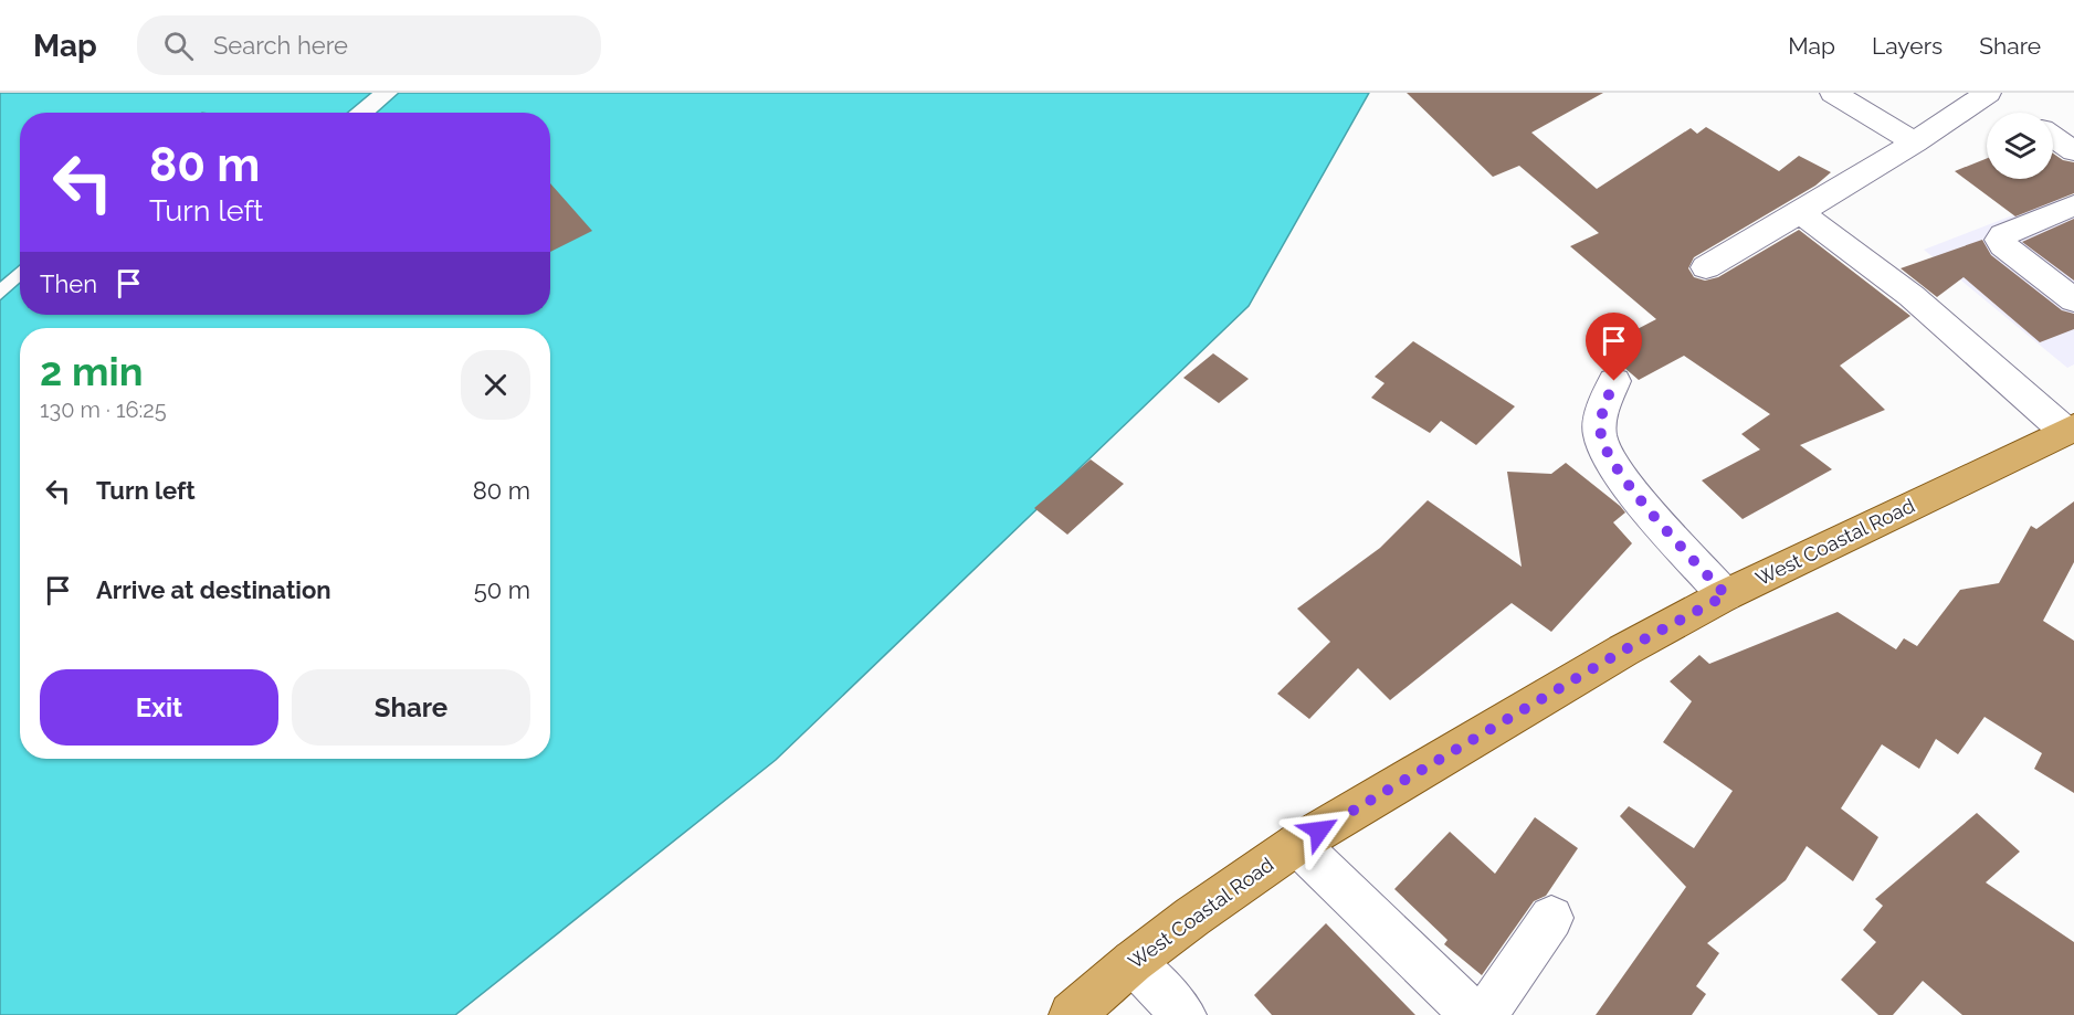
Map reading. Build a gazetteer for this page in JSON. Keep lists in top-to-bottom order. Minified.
{"streets":{"main road":["West Coastal Road"]},"page":{"header":"Map","search":"Search here","nav":["Map","Layers","Share"],"turn":["80 m","Turn left"],"then":"Then","heading":["2 min","130 m · 16:25"],"list":[{"name":"Turn left","value":"80 m"},{"name":"Arrive at destination","value":"50 m"}],"buttons":["Exit","Share"]}}
